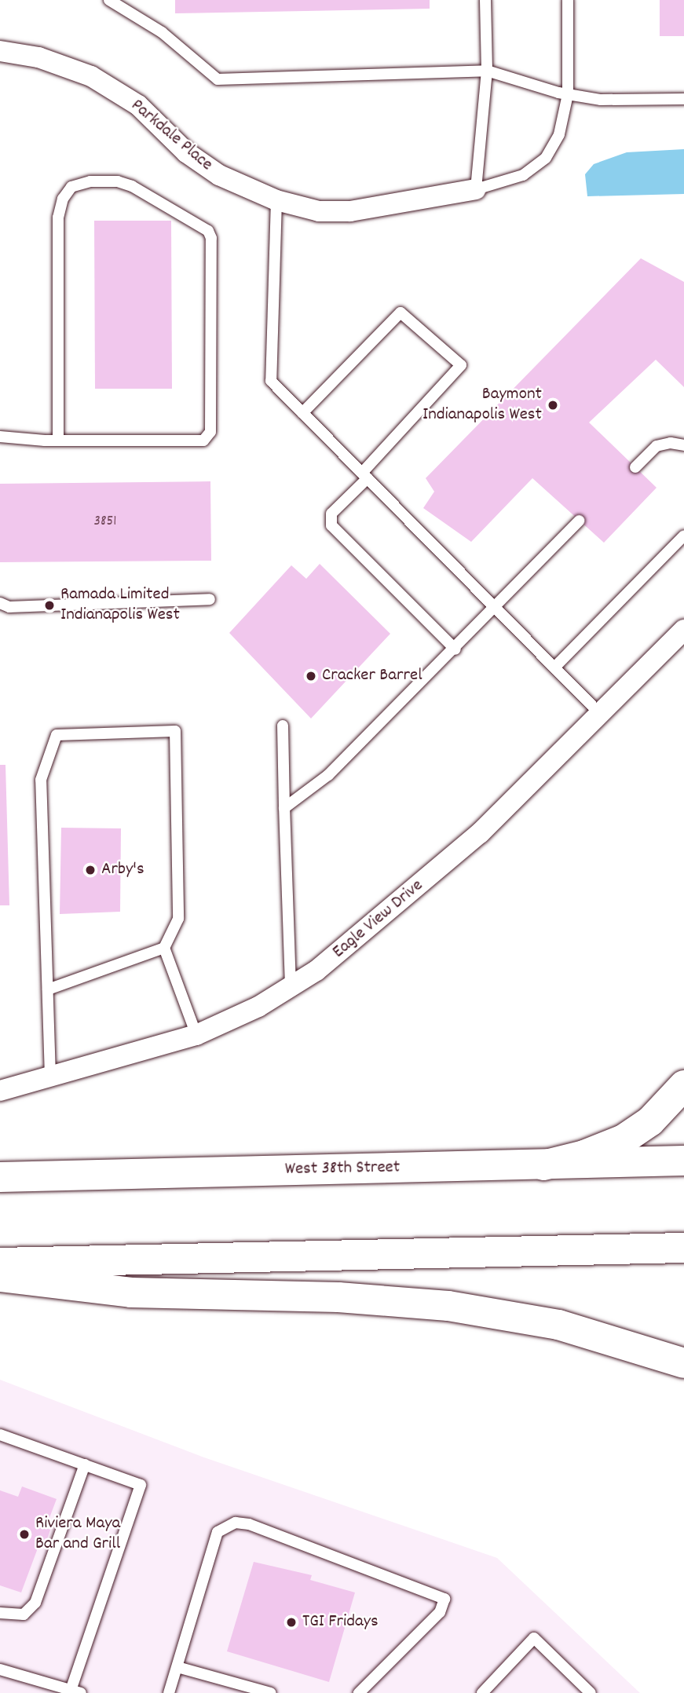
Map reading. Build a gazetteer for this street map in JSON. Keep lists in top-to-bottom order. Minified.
{"streets":{"main road":["West 38th Street"],"street":["Parkdale Place","Eagle View Drive"]},"places":["Baymont Indianapolis West","Ramada Limited Indianapolis West","Cracker Barrel","Arby's","Riviera Maya Bar and Grill","TGI Fridays"],"house_numbers":["3851"]}
